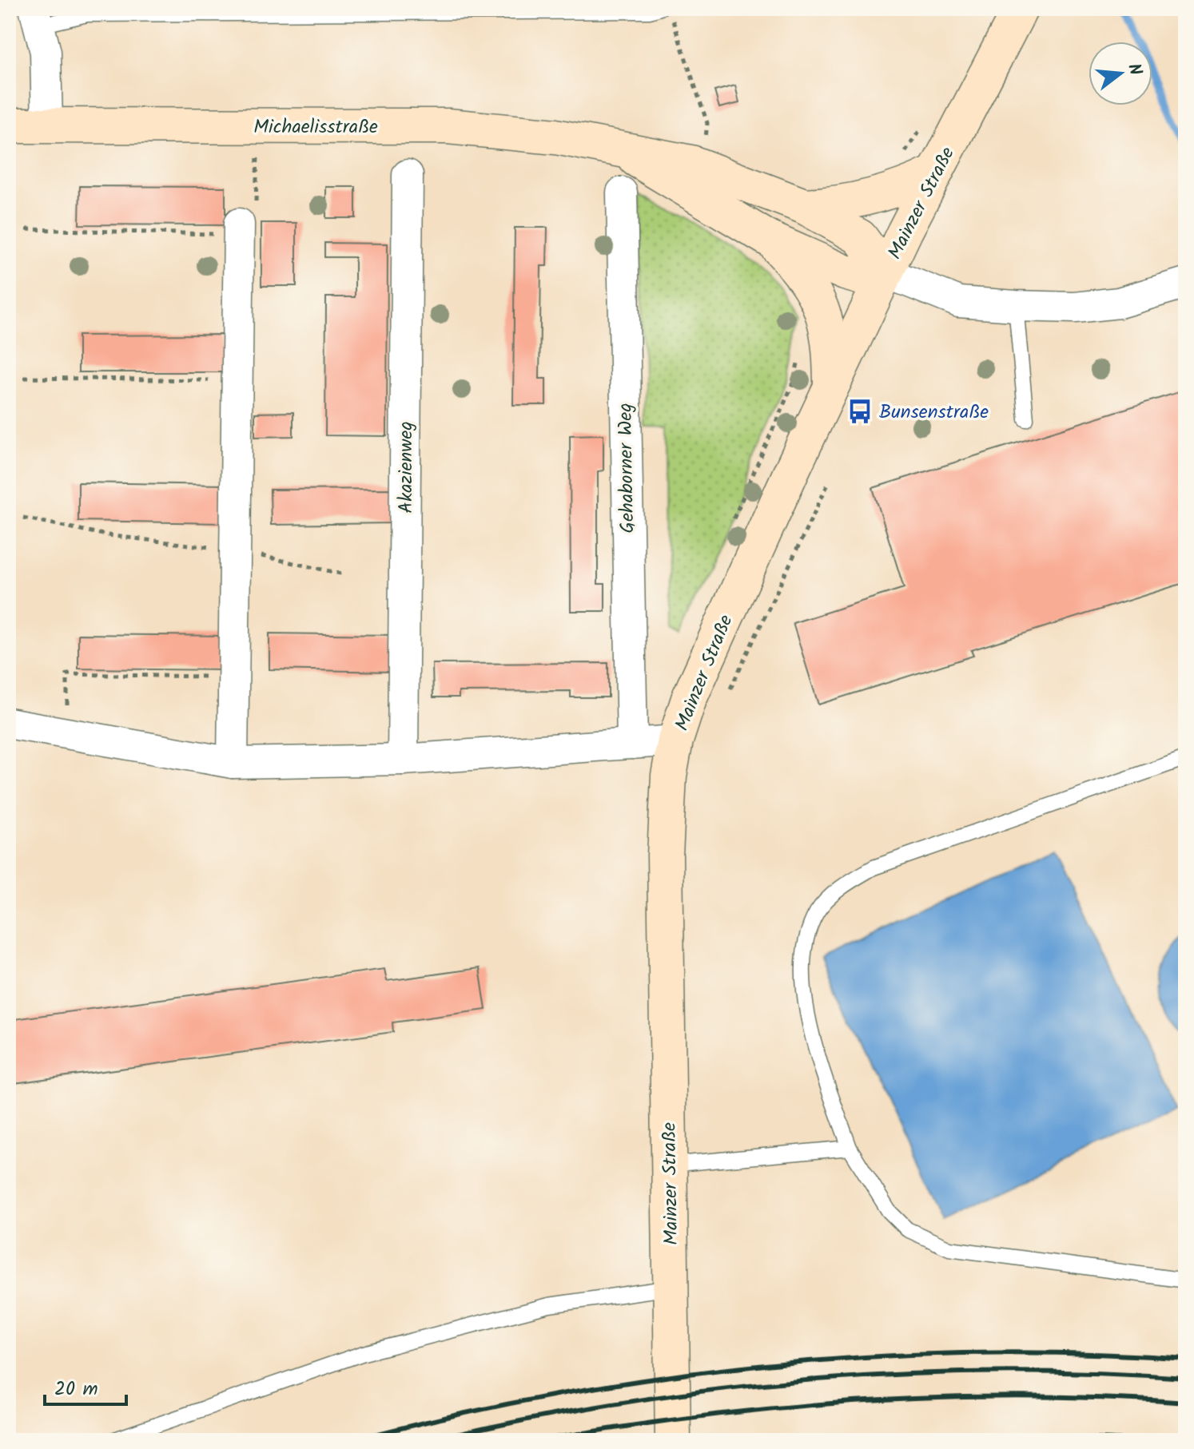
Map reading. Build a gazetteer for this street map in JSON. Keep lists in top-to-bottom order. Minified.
{"streets":{"main road":["Michaelisstraße","Mainzer Straße"],"street":["Akazienweg","Gehaborner Weg"]},"crossings":[["Michaelisstraße","Mainzer Straße"]],"places":{"bus stop":["Bunsenstraße"]},"scale_bar":"20 m","north":"right"}
